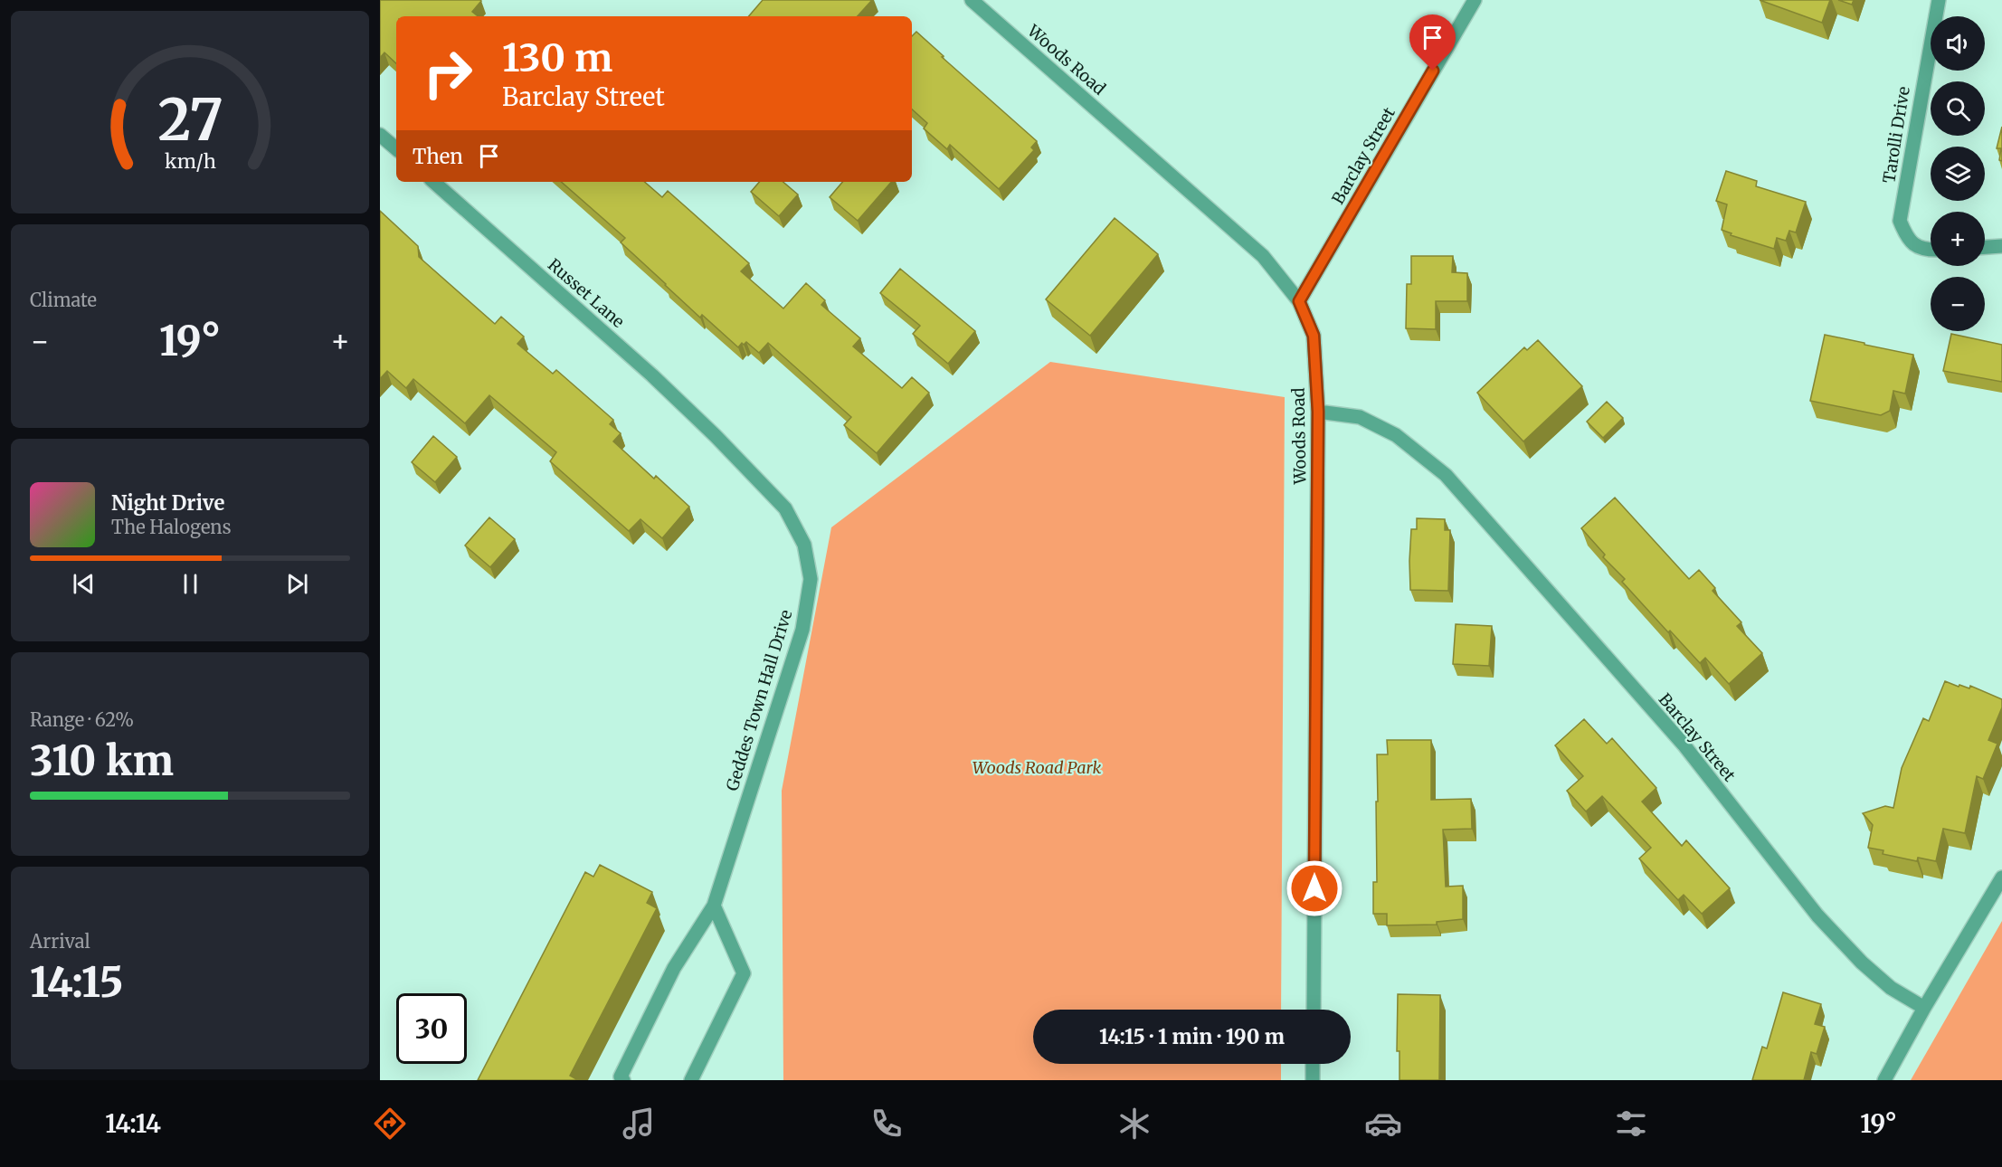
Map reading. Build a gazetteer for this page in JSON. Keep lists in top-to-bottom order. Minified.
{"streets":{"street":["Woods Road","Tarolli Drive","Barclay Street","Russet Lane","Geddes Town Hall Drive"]},"crossings":[["Woods Road","Barclay Street"],["Russet Lane","Geddes Town Hall Drive"]],"parks":["Woods Road Park"],"page":{"map_buttons":["+","−"],"turn":["130 m","Barclay Street"],"then":"Then","tile":["Climate",["Range · 62%","310 km"],["Arrival","14:15"]],"heat":["−","19°","+"],"song":["Night Drive","The Halogens"],"limit":"30","trip":"14:15 · 1 min · 190 m","tabs":["14:14","19°"],"gauge":["27","km/h"]}}
